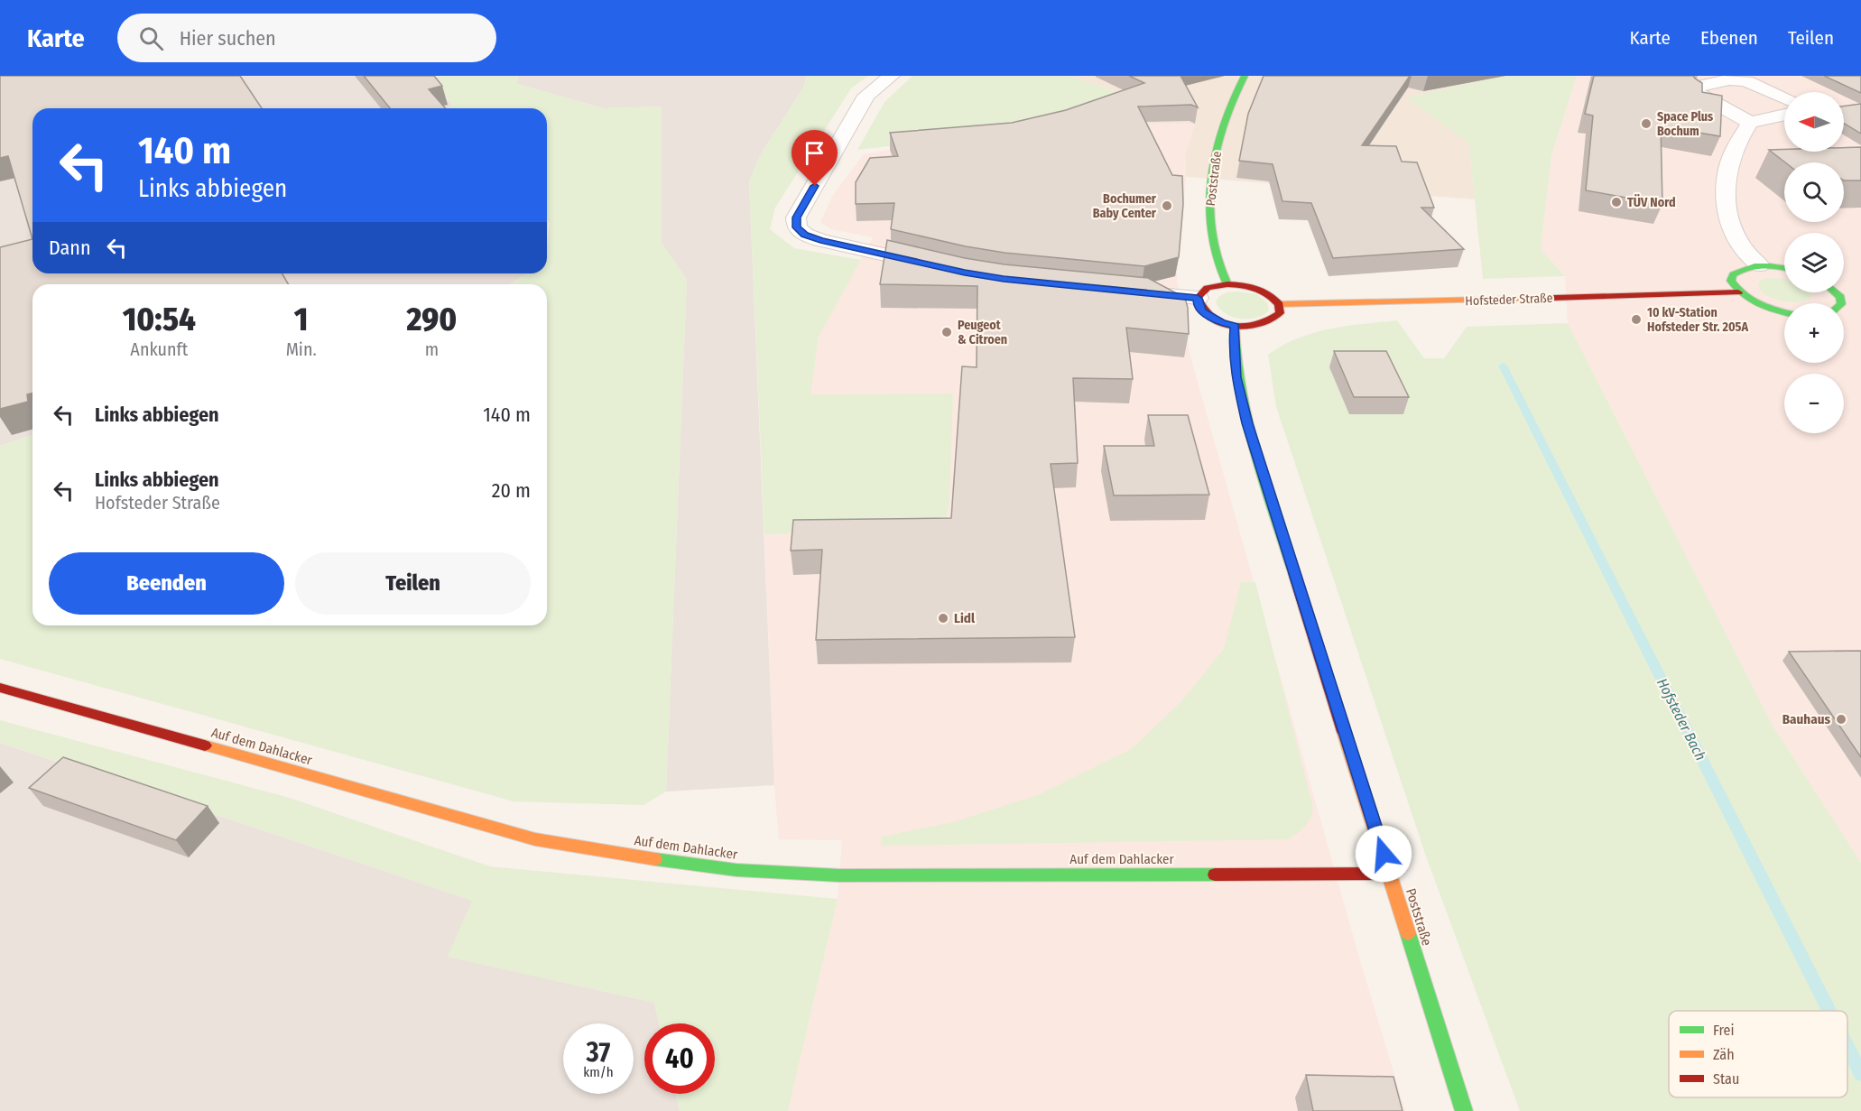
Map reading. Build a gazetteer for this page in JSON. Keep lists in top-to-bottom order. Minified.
{"streets":{"street":["Poststraße","Hofsteder Straße","Auf dem Dahlacker"]},"crossings":[["Poststraße","Auf dem Dahlacker"]],"water":["Hofsteder Bach"],"places":["Space Plus Bochum","TÜV Nord","Bochumer Baby Center","10 kV-Station Hofsteder Str. 205A","Peugeot & Citroen","Lidl","Bauhaus"],"legend":["Frei","Zäh","Stau"],"north":"left","page":{"header":"Karte","search":"Hier suchen","nav":["Karte","Ebenen","Teilen"],"map_buttons":["+","−"],"turn":["140 m","Links abbiegen"],"then":"Dann","eta":["10:54","Ankunft","1","Min.","290","m"],"list":[{"name":"Links abbiegen","value":"140 m"},{"name":"Links abbiegen","note":"Hofsteder Straße","value":"20 m"}],"buttons":["Beenden","Teilen"],"speed":"37 km/h","limit":"40"}}
